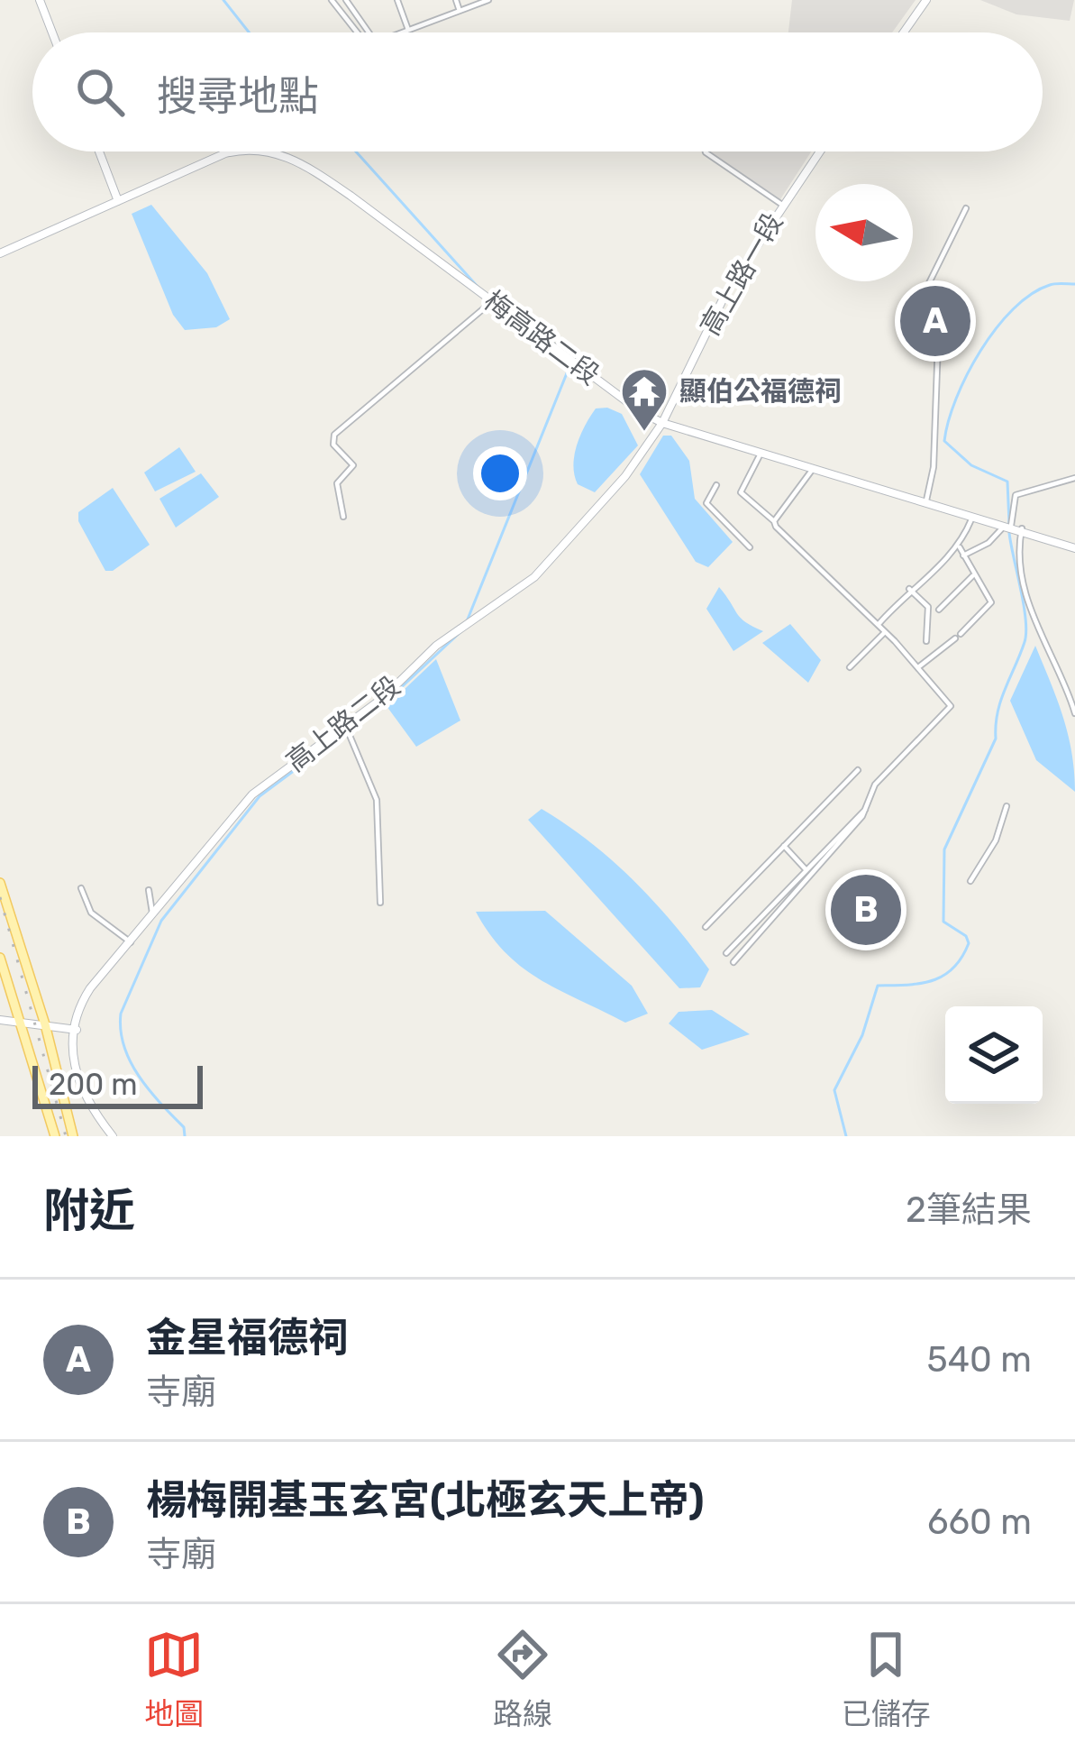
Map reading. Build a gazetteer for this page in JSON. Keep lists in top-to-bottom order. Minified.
{"streets":{"street":["高上路一段","梅高路二段","高上路二段"]},"crossings":[["高上路一段","梅高路二段"],["高上路一段","高上路二段"],["梅高路二段","高上路二段"]],"places":{"temple":["顯伯公福德祠"]},"scale_bar":"200 m","north":"left","page":{"search":"搜尋地點","pins":["A","B"],"scale":"200 m","heading":["附近","2筆結果"],"list":[{"mark":"A","name":"金星福德祠","note":"寺廟","value":"540 m"},{"mark":"B","name":"楊梅開基玉玄宮(北極玄天上帝)","note":"寺廟","value":"660 m"}],"nav":["地圖","路線","已儲存"]}}
